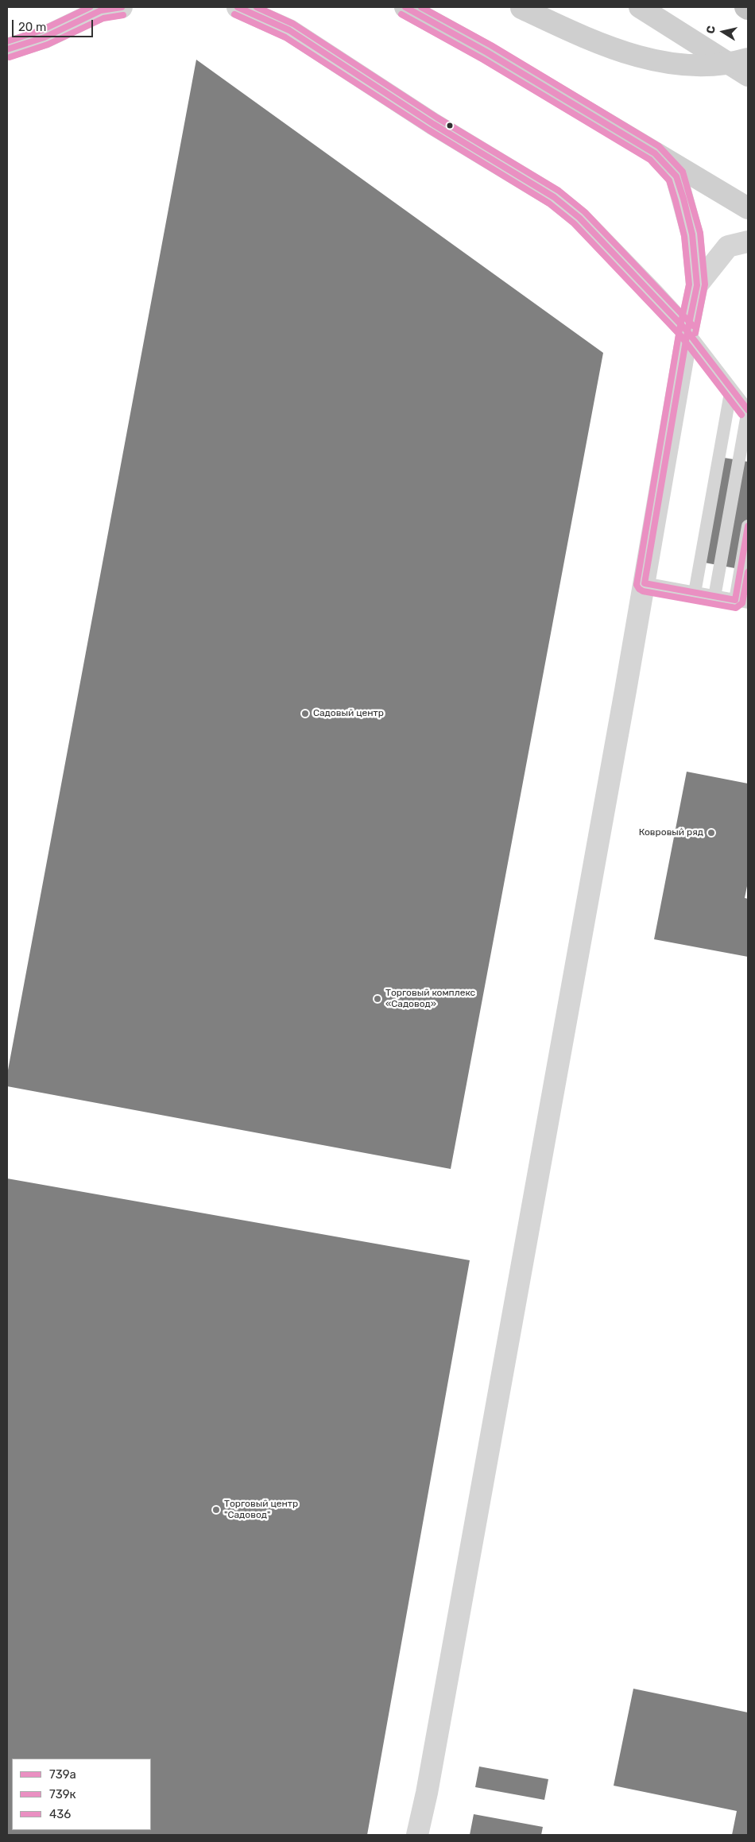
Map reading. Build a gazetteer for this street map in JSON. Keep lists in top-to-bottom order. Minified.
{"places":["Садовый центр","Ковровый ряд","Торговый комплекс «Садовод»","Торговый центр \"Садовод\""],"lines":["transit line 739а","transit line 436","transit line 739к"],"legend":["739а","739к","436"],"scale_bar":"20 m","north":"left"}
